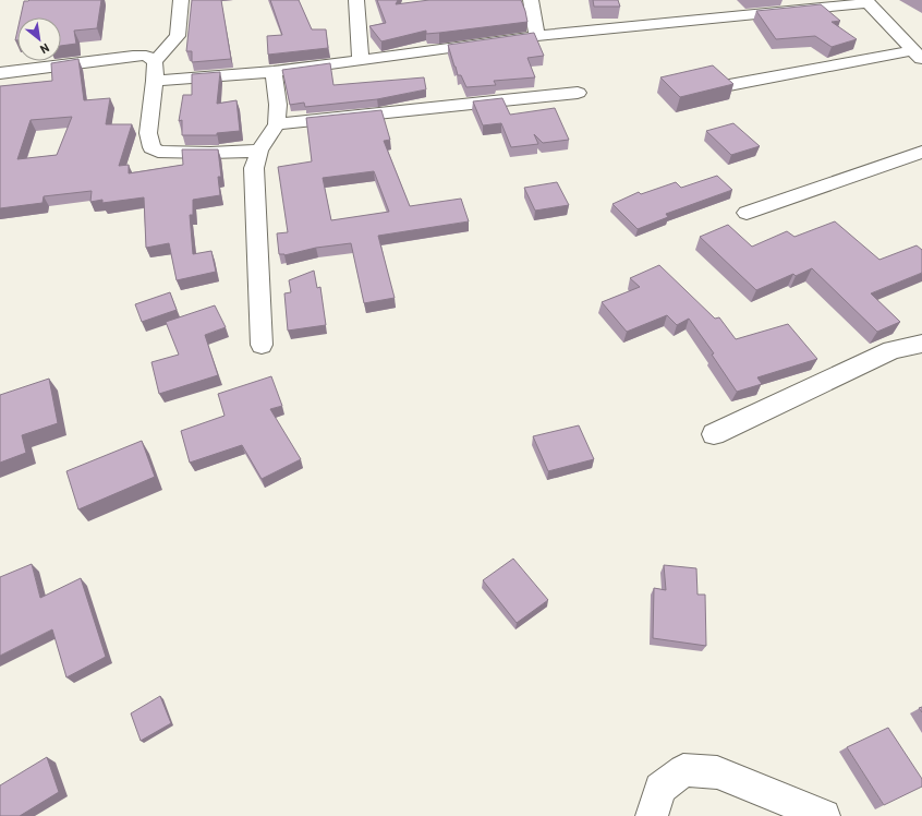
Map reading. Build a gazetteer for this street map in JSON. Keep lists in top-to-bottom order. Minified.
{"north":"bottom right"}
